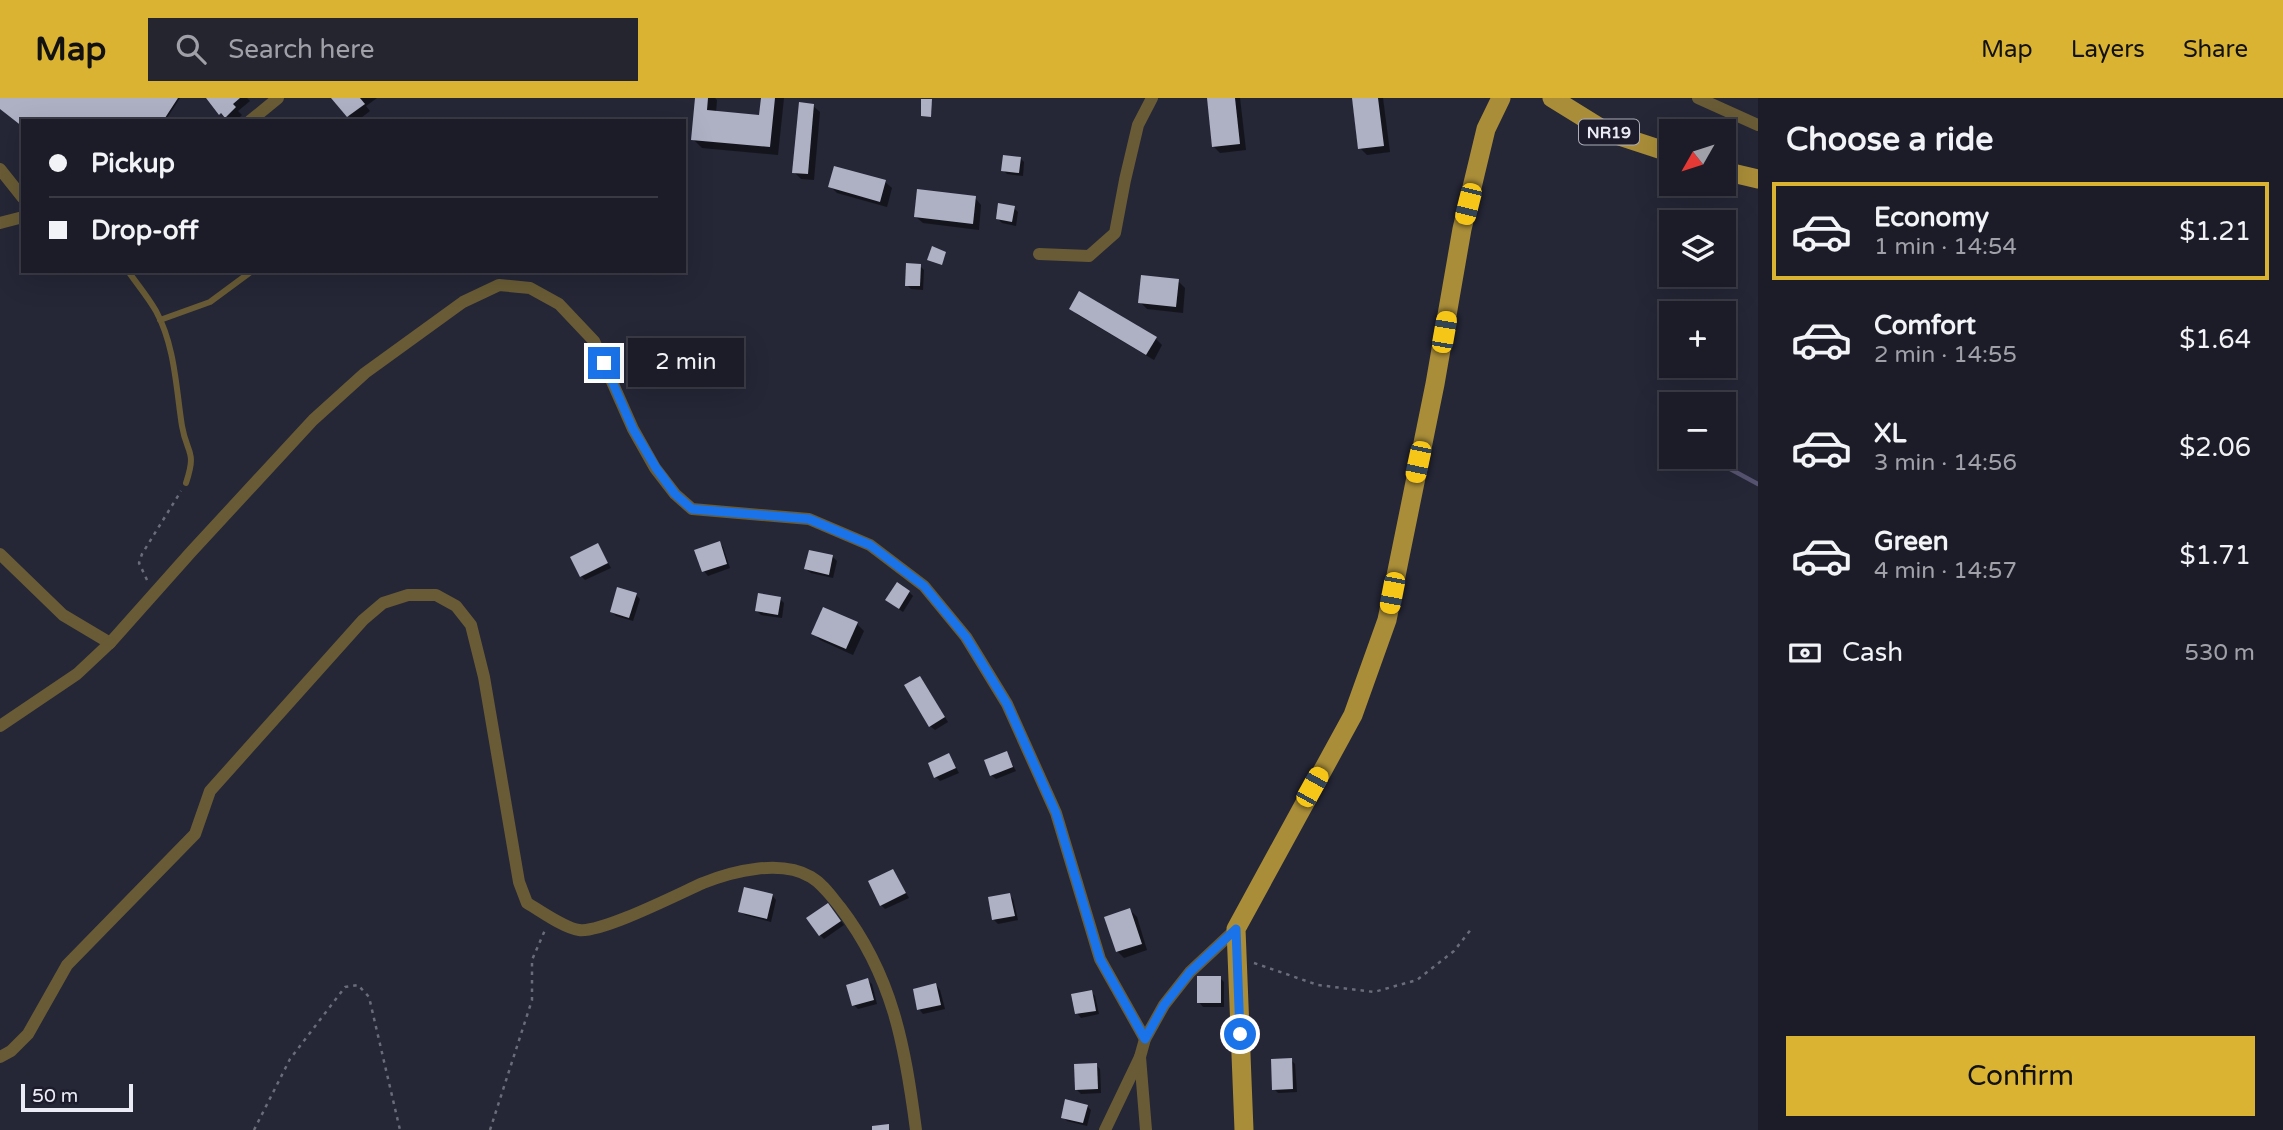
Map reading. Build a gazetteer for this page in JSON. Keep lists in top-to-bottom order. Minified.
{"streets":{"main road":["NR19"]},"scale_bar":"50 m","north":"bottom left","page":{"header":"Map","search":"Search here","nav":["Map","Layers","Share"],"heading":"Choose a ride","map_buttons":["+","−"],"banner":["Pickup","Drop-off"],"list":[{"name":"Economy","note":"1 min · 14:54","value":"$1.21"},{"name":"Comfort","note":"2 min · 14:55","value":"$1.64"},{"name":"XL","note":"3 min · 14:56","value":"$2.06"},{"name":"Green","note":"4 min · 14:57","value":"$1.71"}],"bubble":"2 min","pay":["Cash","530 m"],"buttons":"Confirm","scale":"50 m"}}
